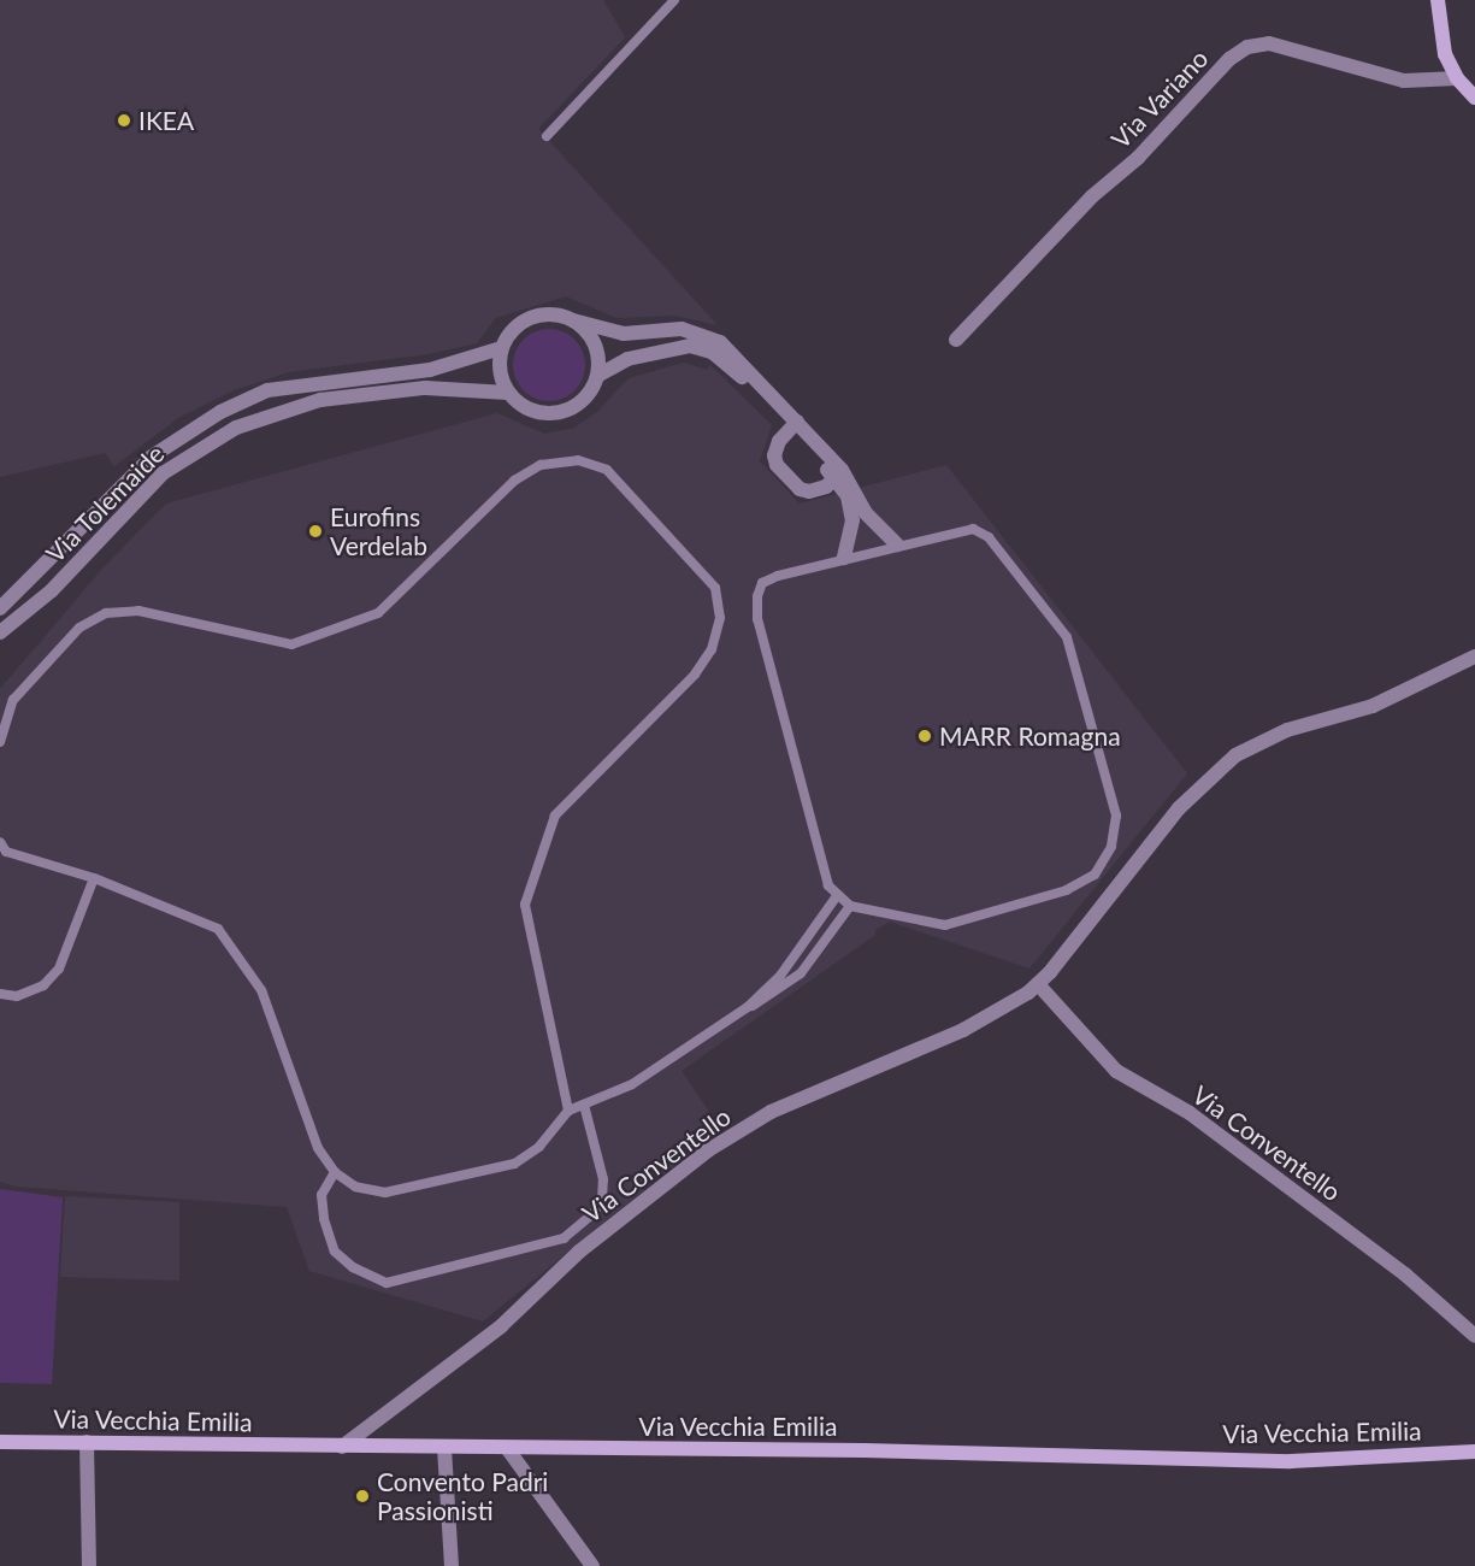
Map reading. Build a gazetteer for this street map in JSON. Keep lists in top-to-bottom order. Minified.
{"streets":{"street":["Via Variano","Via Tolemaide","Via Conventello","Via Vecchia Emilia"]},"crossings":[["Via Conventello","Via Vecchia Emilia"]],"places":["IKEA","Eurofins Verdelab","MARR Romagna","Convento Padri Passionisti"]}
